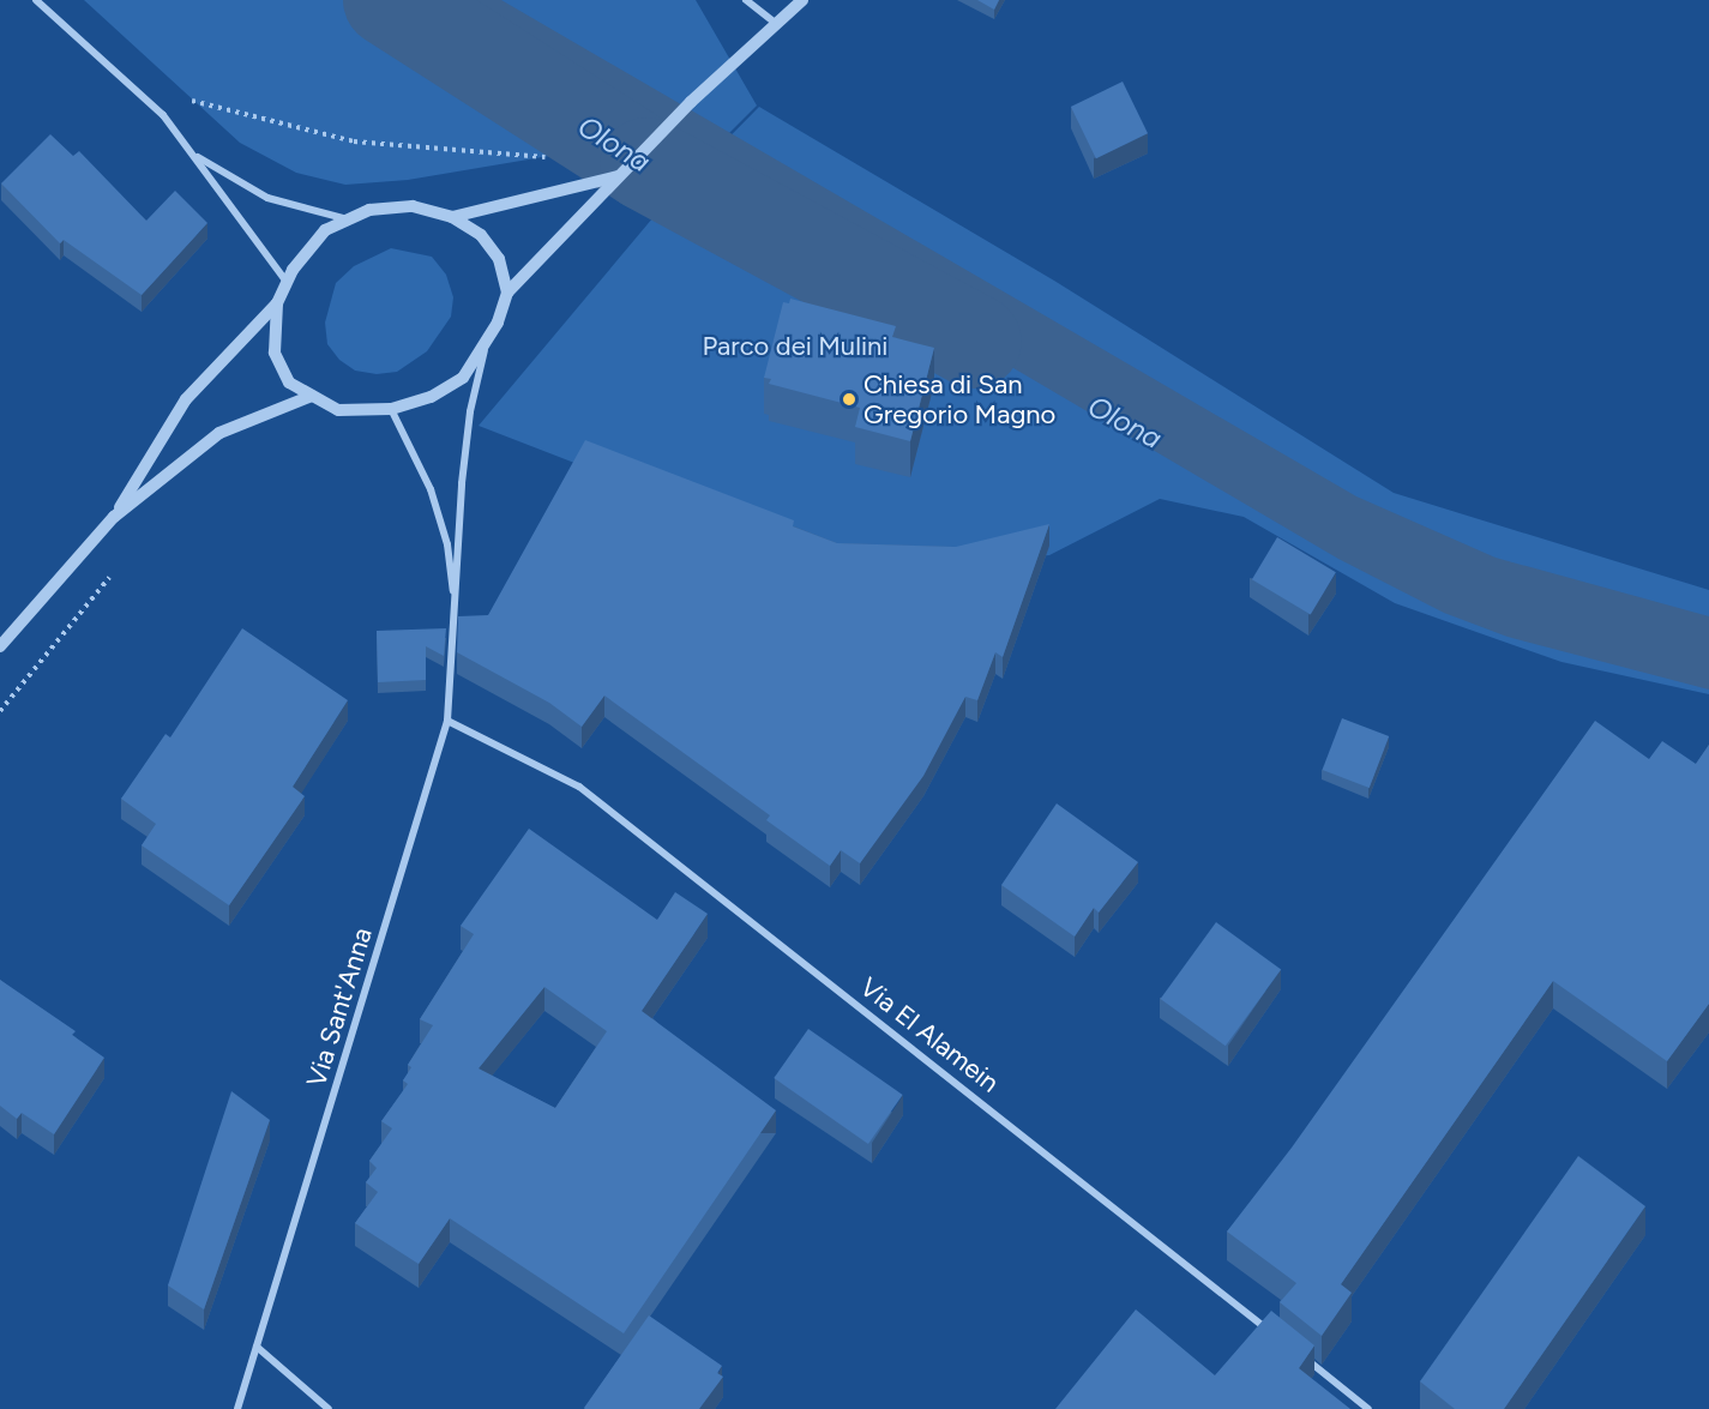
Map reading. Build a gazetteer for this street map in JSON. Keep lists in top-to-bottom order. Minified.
{"streets":{"street":["Via Sant'Anna","Via El Alamein"]},"crossings":[["Via Sant'Anna","Via El Alamein"]],"water":["Olona"],"parks":["Parco dei Mulini"],"places":["Chiesa di San Gregorio Magno"]}
